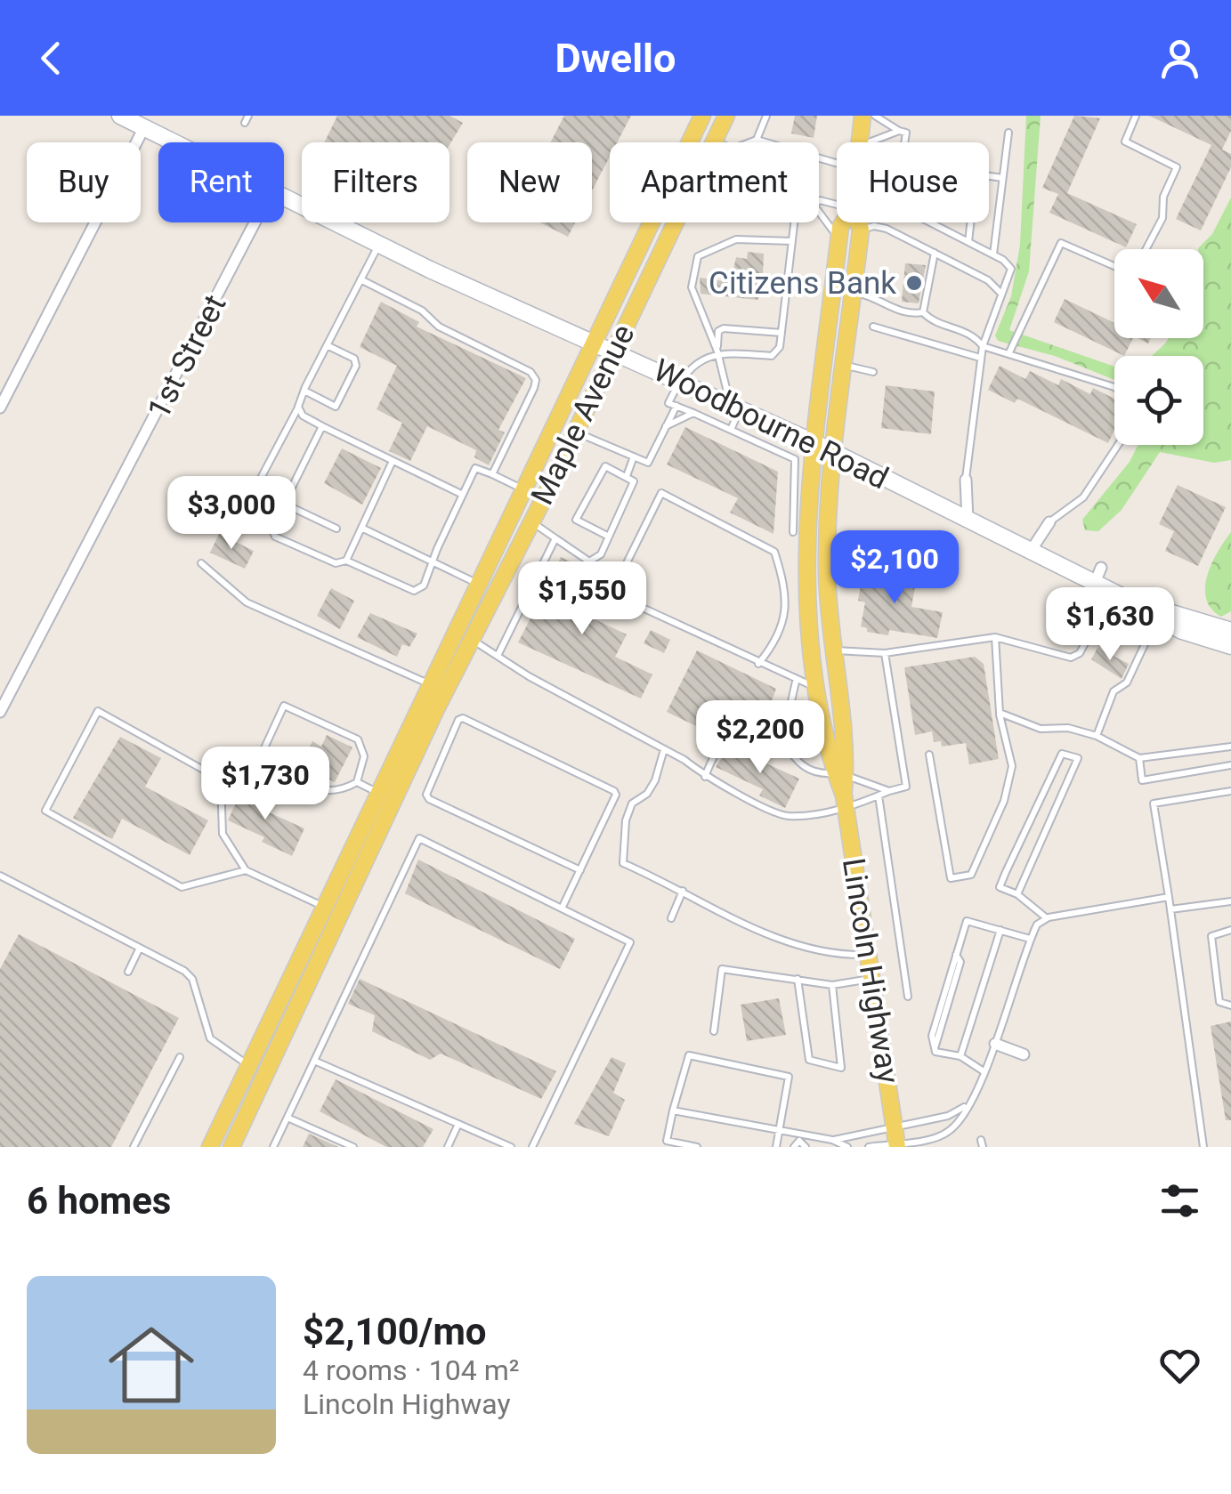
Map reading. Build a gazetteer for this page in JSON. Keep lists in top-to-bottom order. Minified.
{"streets":{"main road":["Maple Avenue","Woodbourne Road","Lincoln Highway"],"street":["1st Street"]},"crossings":[["Maple Avenue","Woodbourne Road"],["Woodbourne Road","Lincoln Highway"]],"places":["Citizens Bank"],"north":"top left","page":{"header":"Dwello","chip":["Buy","Rent","Filters","New","Apartment","House"],"price":["$3,000","$2,100","$1,550","$1,630","$2,200","$1,730"],"heading":"6 homes","list":[{"name":"$2,100/mo","note":"4 rooms · 104 m² · Lincoln Highway"}]}}
